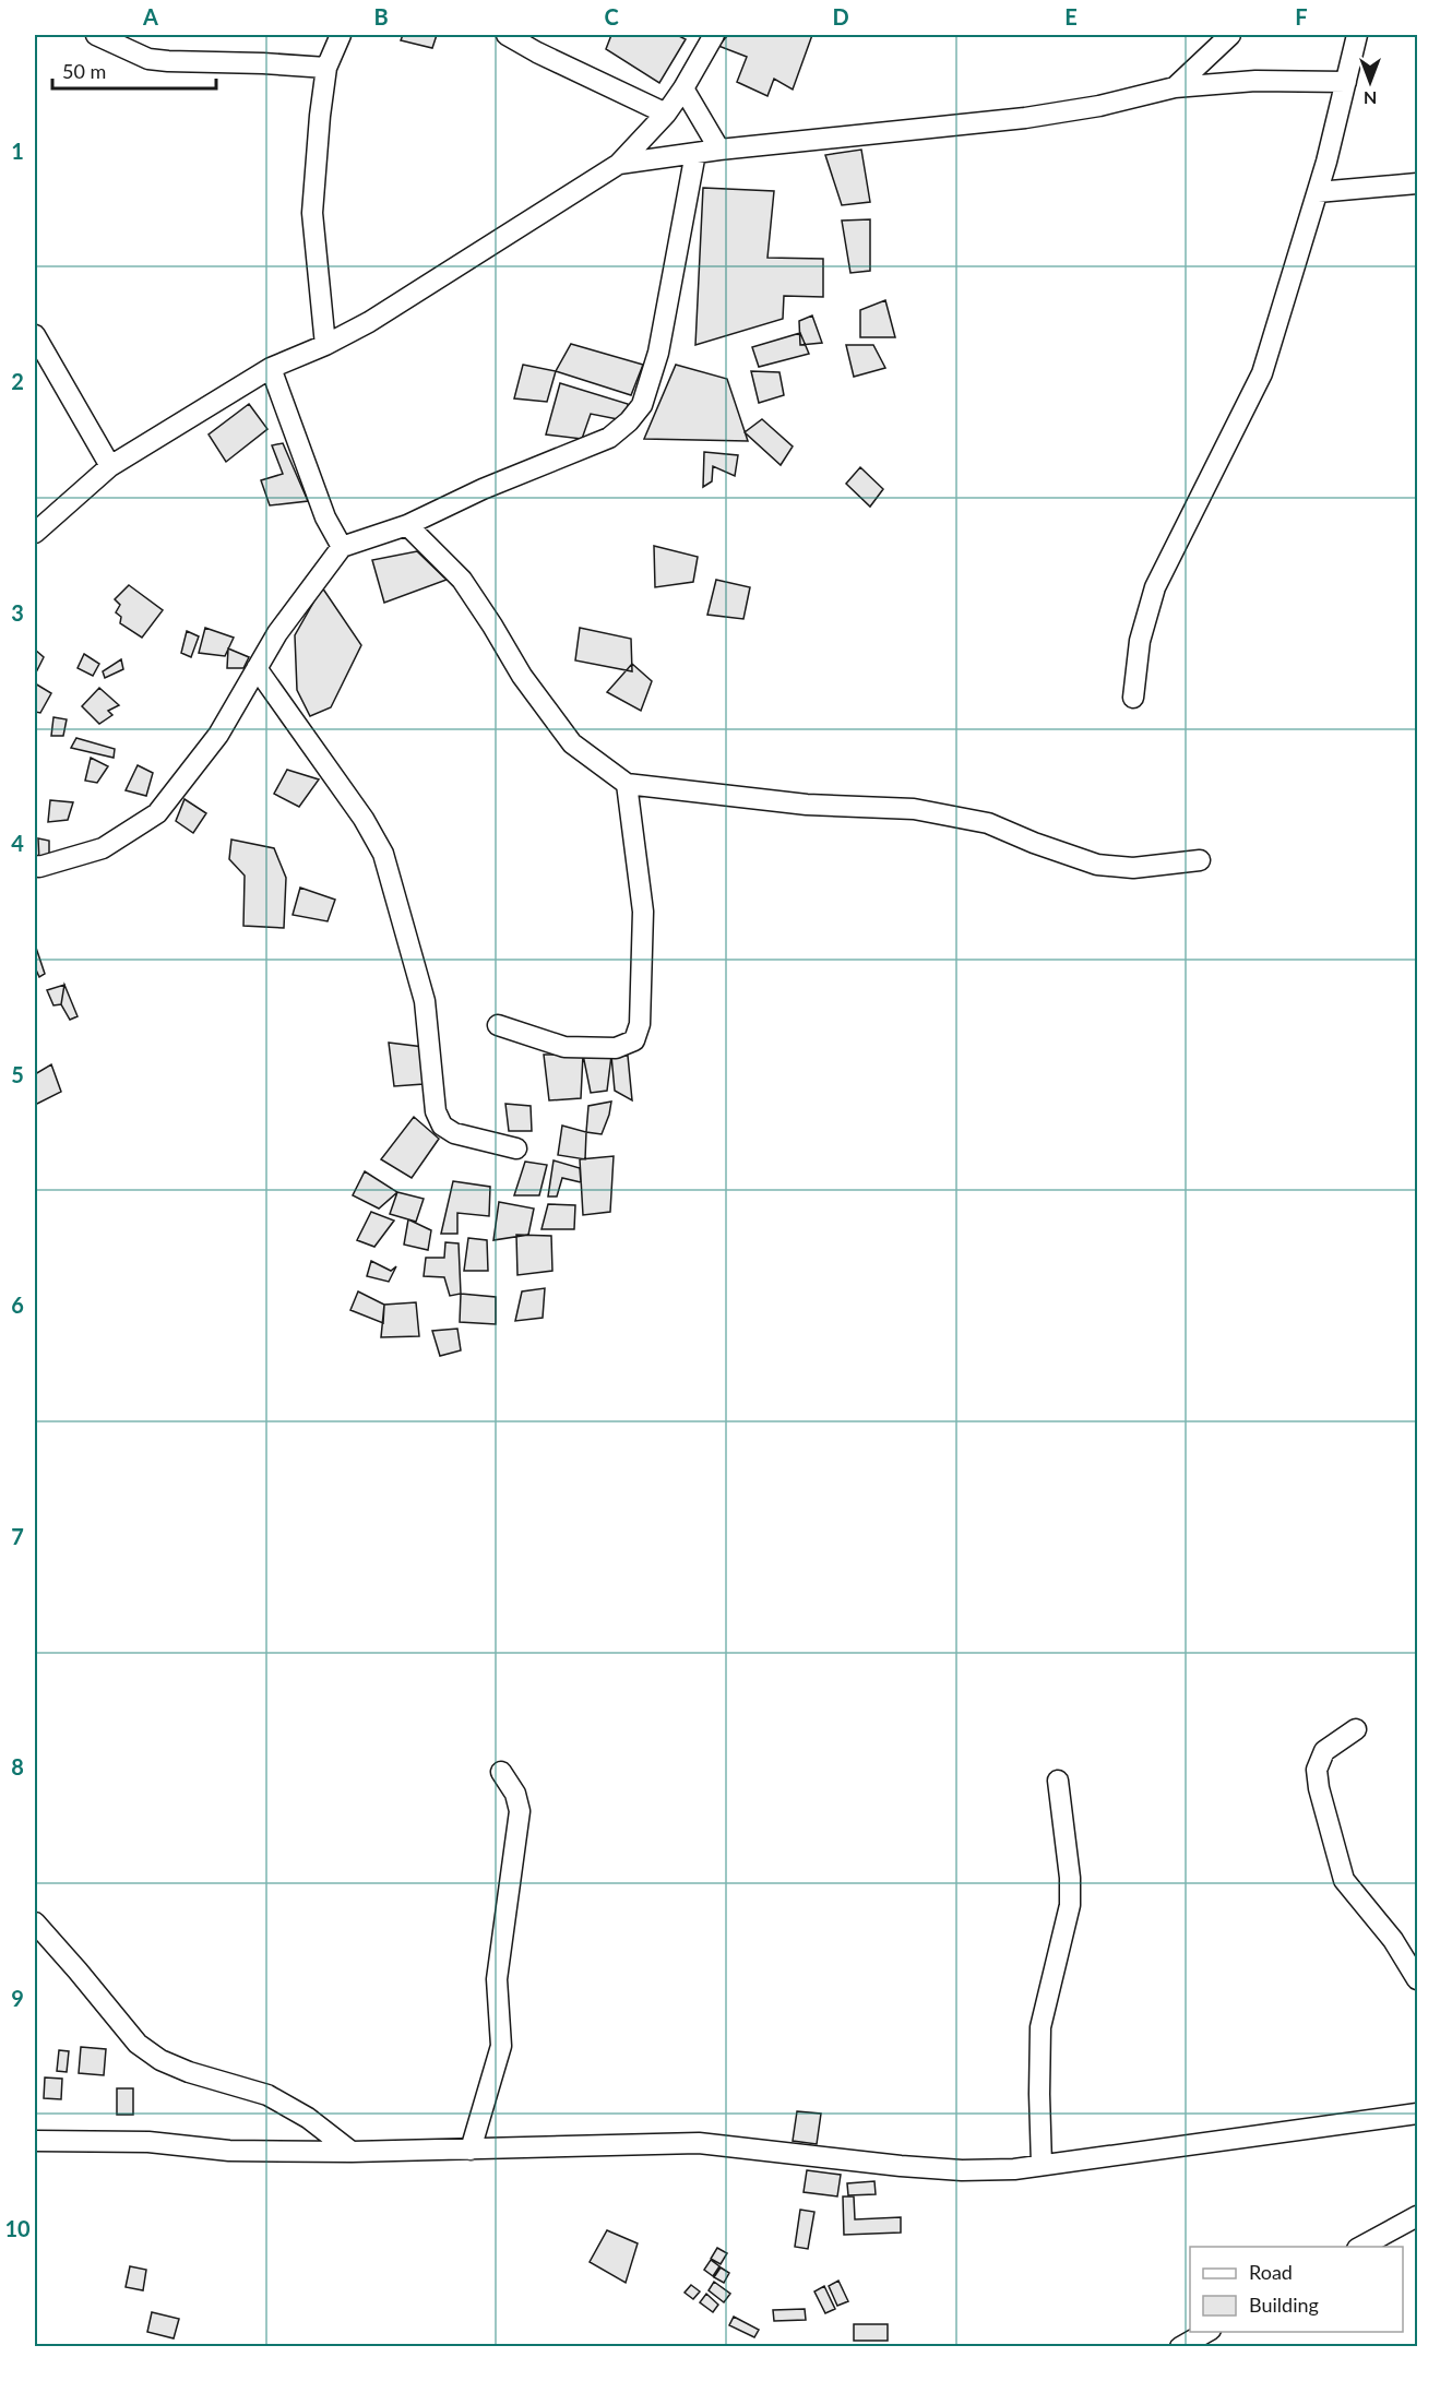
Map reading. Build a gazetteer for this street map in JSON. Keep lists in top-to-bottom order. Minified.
{"legend":["Road","Building"],"scale_bar":"50 m","north":"bottom","grid":{"columns":["A","B","C","D","E","F"],"rows":["1","2","3","4","5","6","7","8","9","10"]}}
